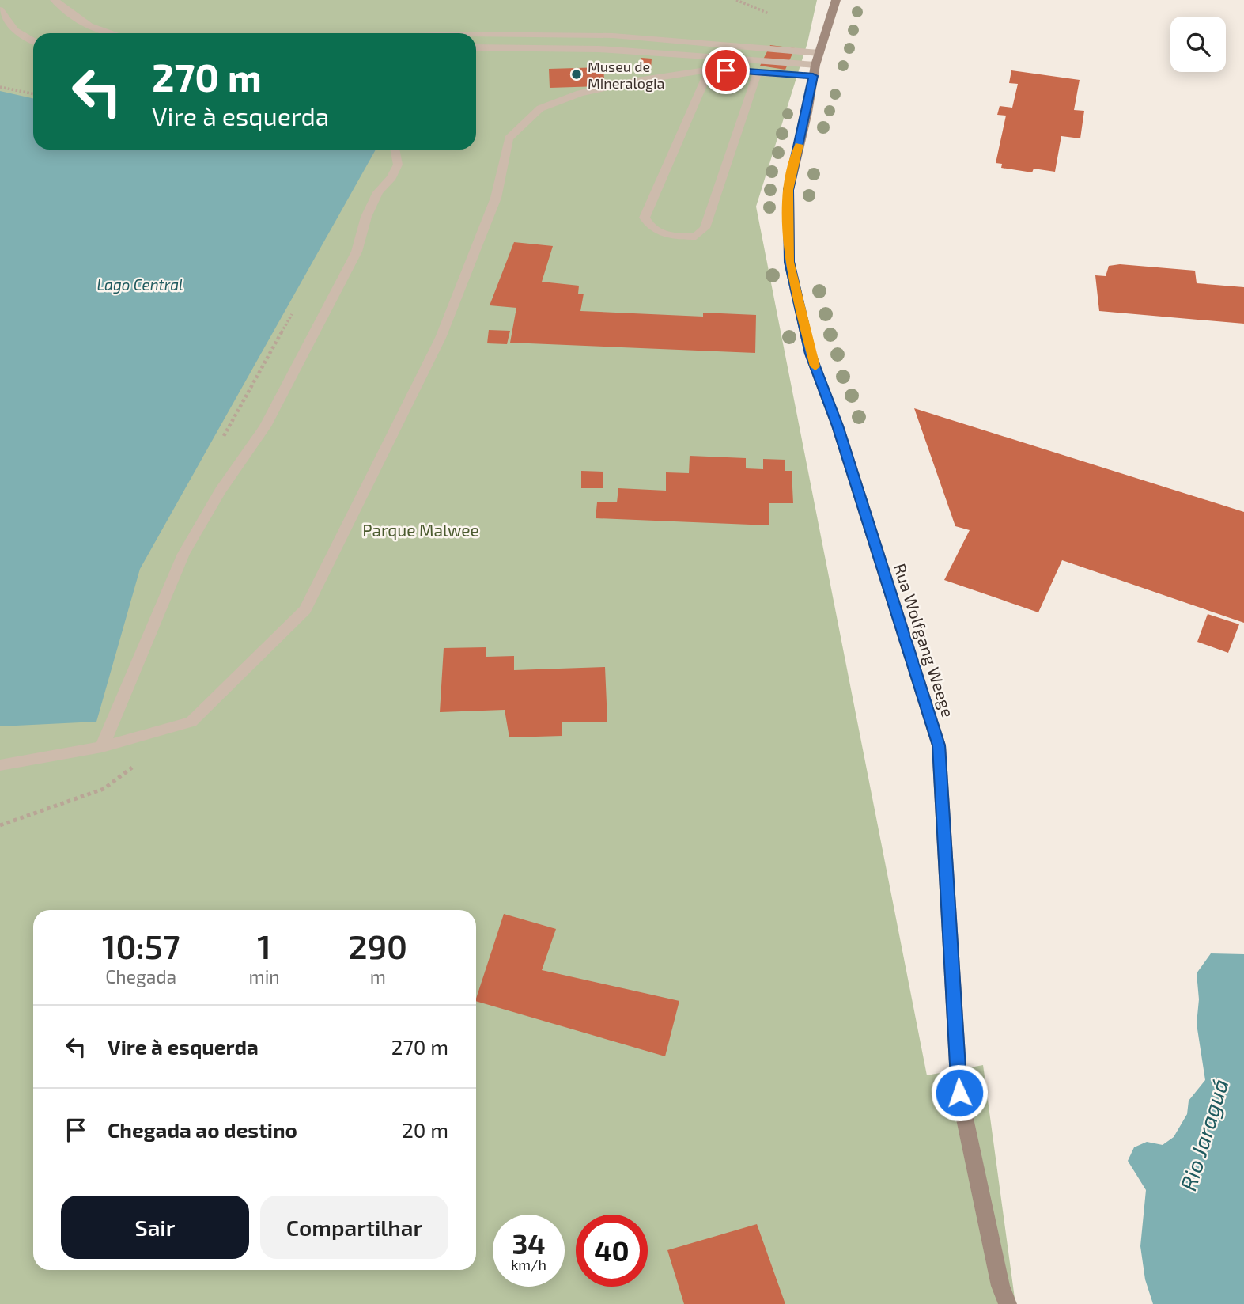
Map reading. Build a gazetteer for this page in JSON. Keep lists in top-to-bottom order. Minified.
{"streets":{"street":["Rua Wolfgang Weege"]},"water":["Lago Central","Rio Jaraguá"],"parks":["Parque Malwee"],"places":["Museu de Mineralogia"],"page":{"turn":["270 m","Vire à esquerda"],"eta":["10:57","Chegada","1","min","290","m"],"list":[{"name":"Vire à esquerda","value":"270 m"},{"name":"Chegada ao destino","value":"20 m"}],"buttons":["Sair","Compartilhar"],"speed":"34 km/h","limit":"40"}}
